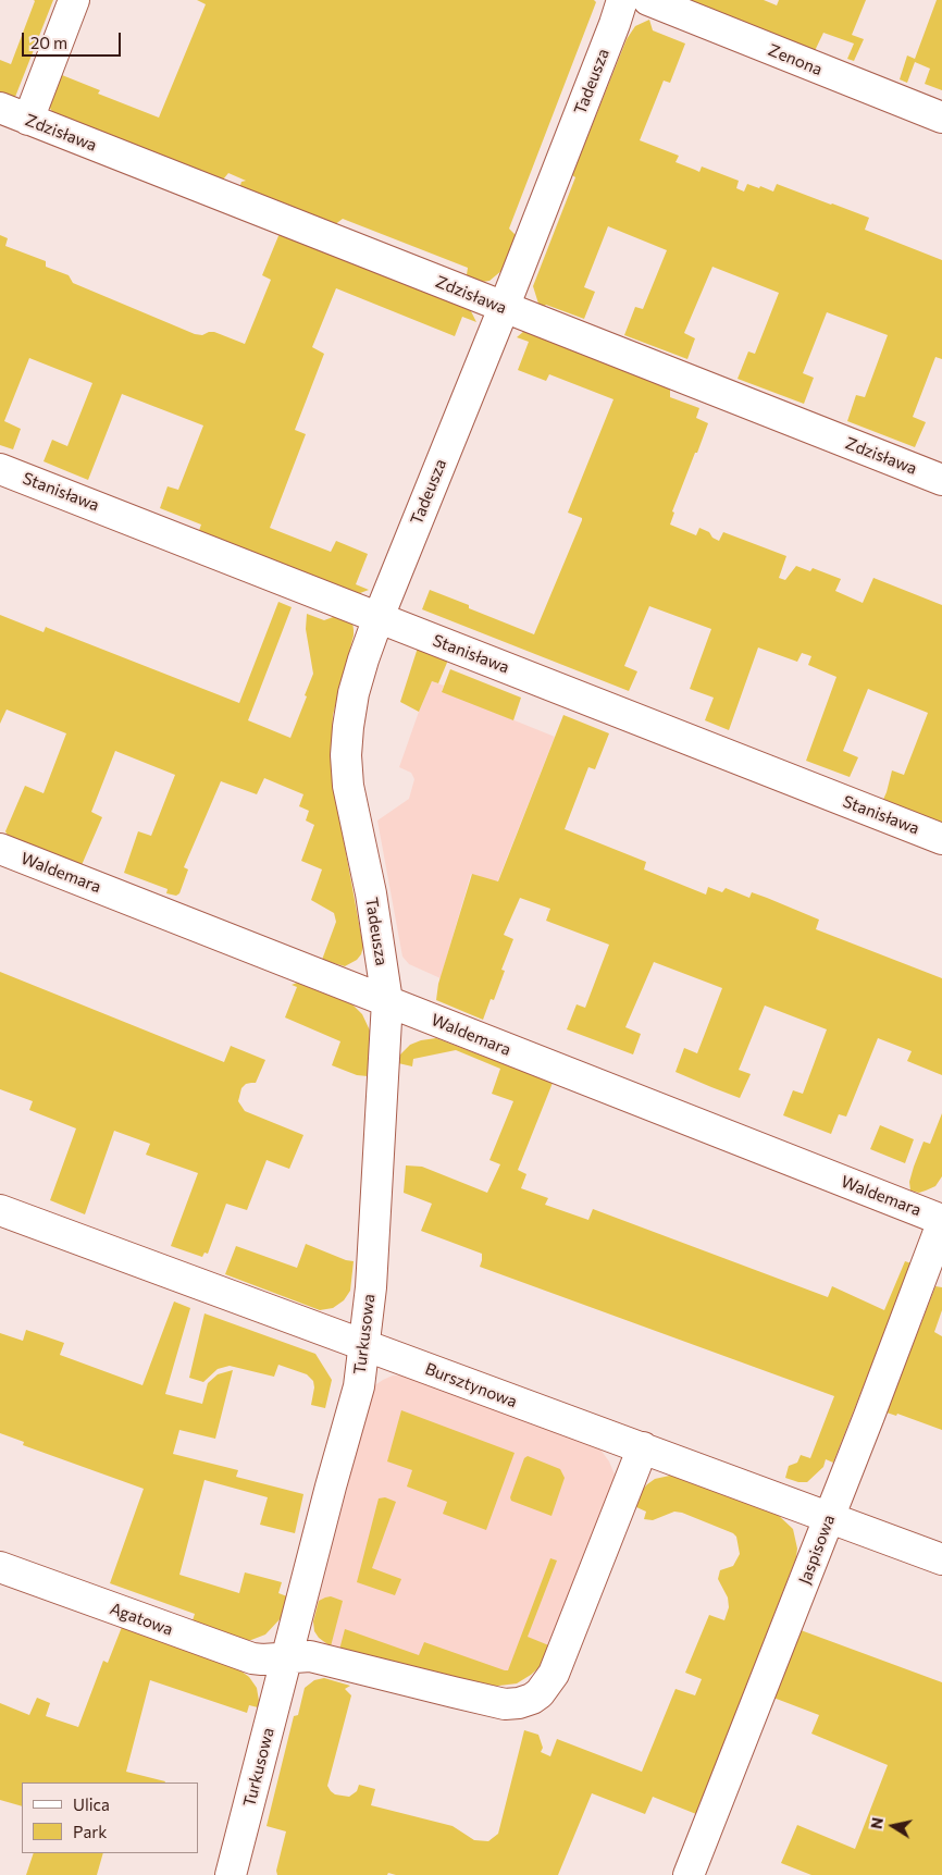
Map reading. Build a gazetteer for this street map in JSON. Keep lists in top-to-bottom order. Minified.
{"streets":{"street":["Zenona","Tadeusza","Zdzisława","Stanisława","Waldemara","Turkusowa","Bursztynowa","Jaspisowa","Agatowa"]},"crossings":[["Tadeusza","Zdzisława"],["Tadeusza","Stanisława"],["Tadeusza","Waldemara"],["Tadeusza","Turkusowa"],["Waldemara","Turkusowa"],["Waldemara","Jaspisowa"],["Turkusowa","Bursztynowa"],["Turkusowa","Agatowa"],["Bursztynowa","Jaspisowa"]],"legend":["Ulica","Park"],"scale_bar":"20 m","north":"left"}
